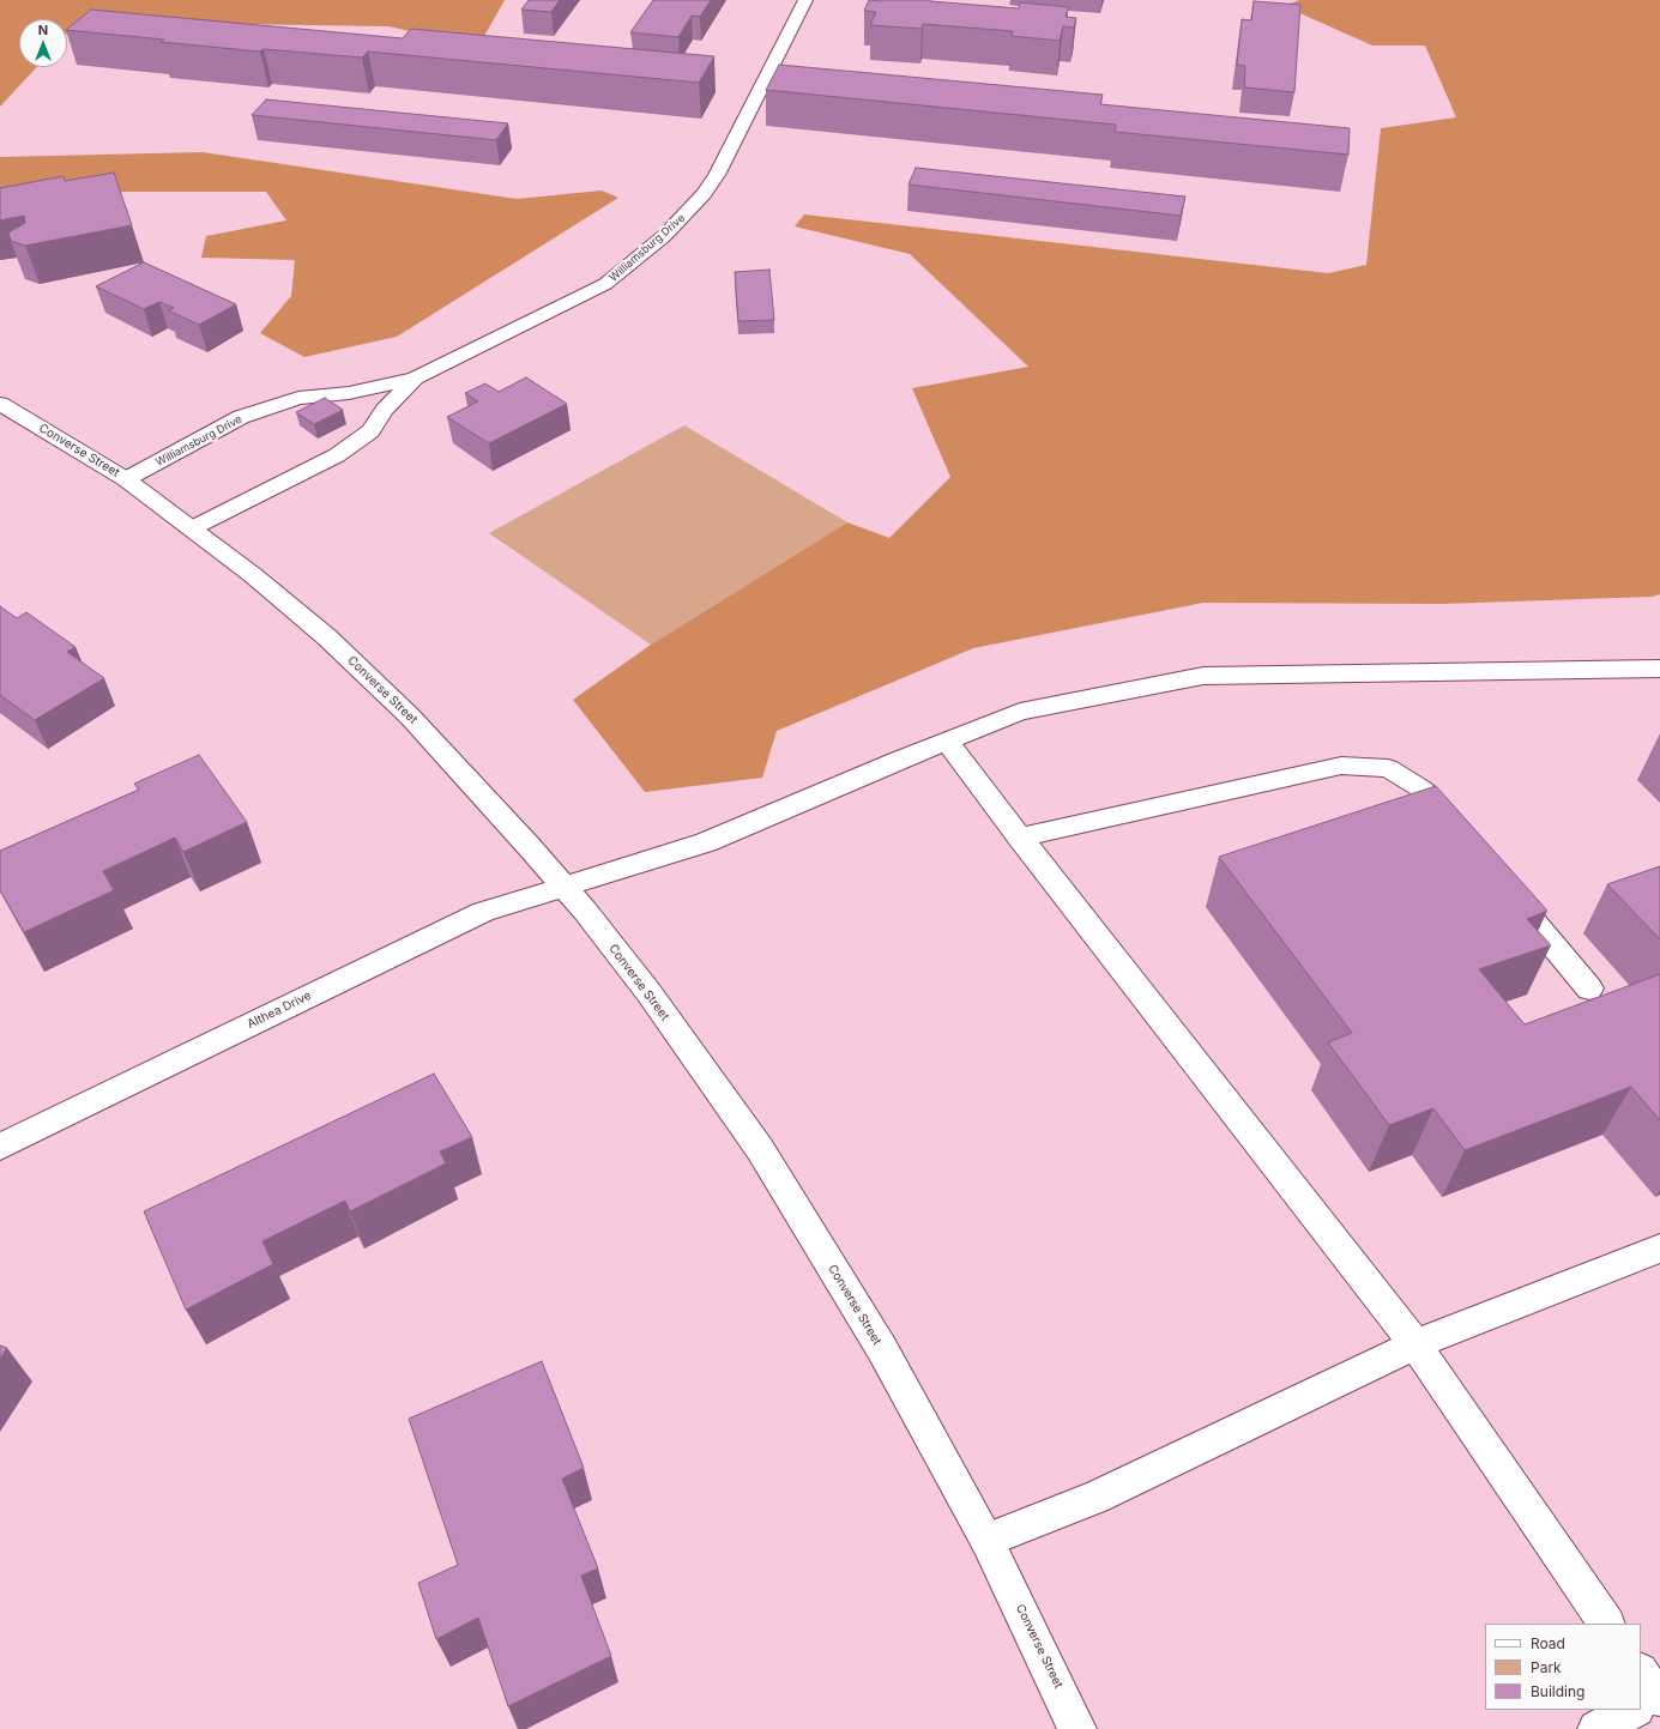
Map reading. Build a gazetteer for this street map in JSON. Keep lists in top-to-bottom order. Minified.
{"streets":{"street":["Williamsburg Drive","Converse Street","Althea Drive"]},"crossings":[["Williamsburg Drive","Converse Street"],["Converse Street","Althea Drive"]],"legend":["Road","Park","Building"],"north":"top"}
